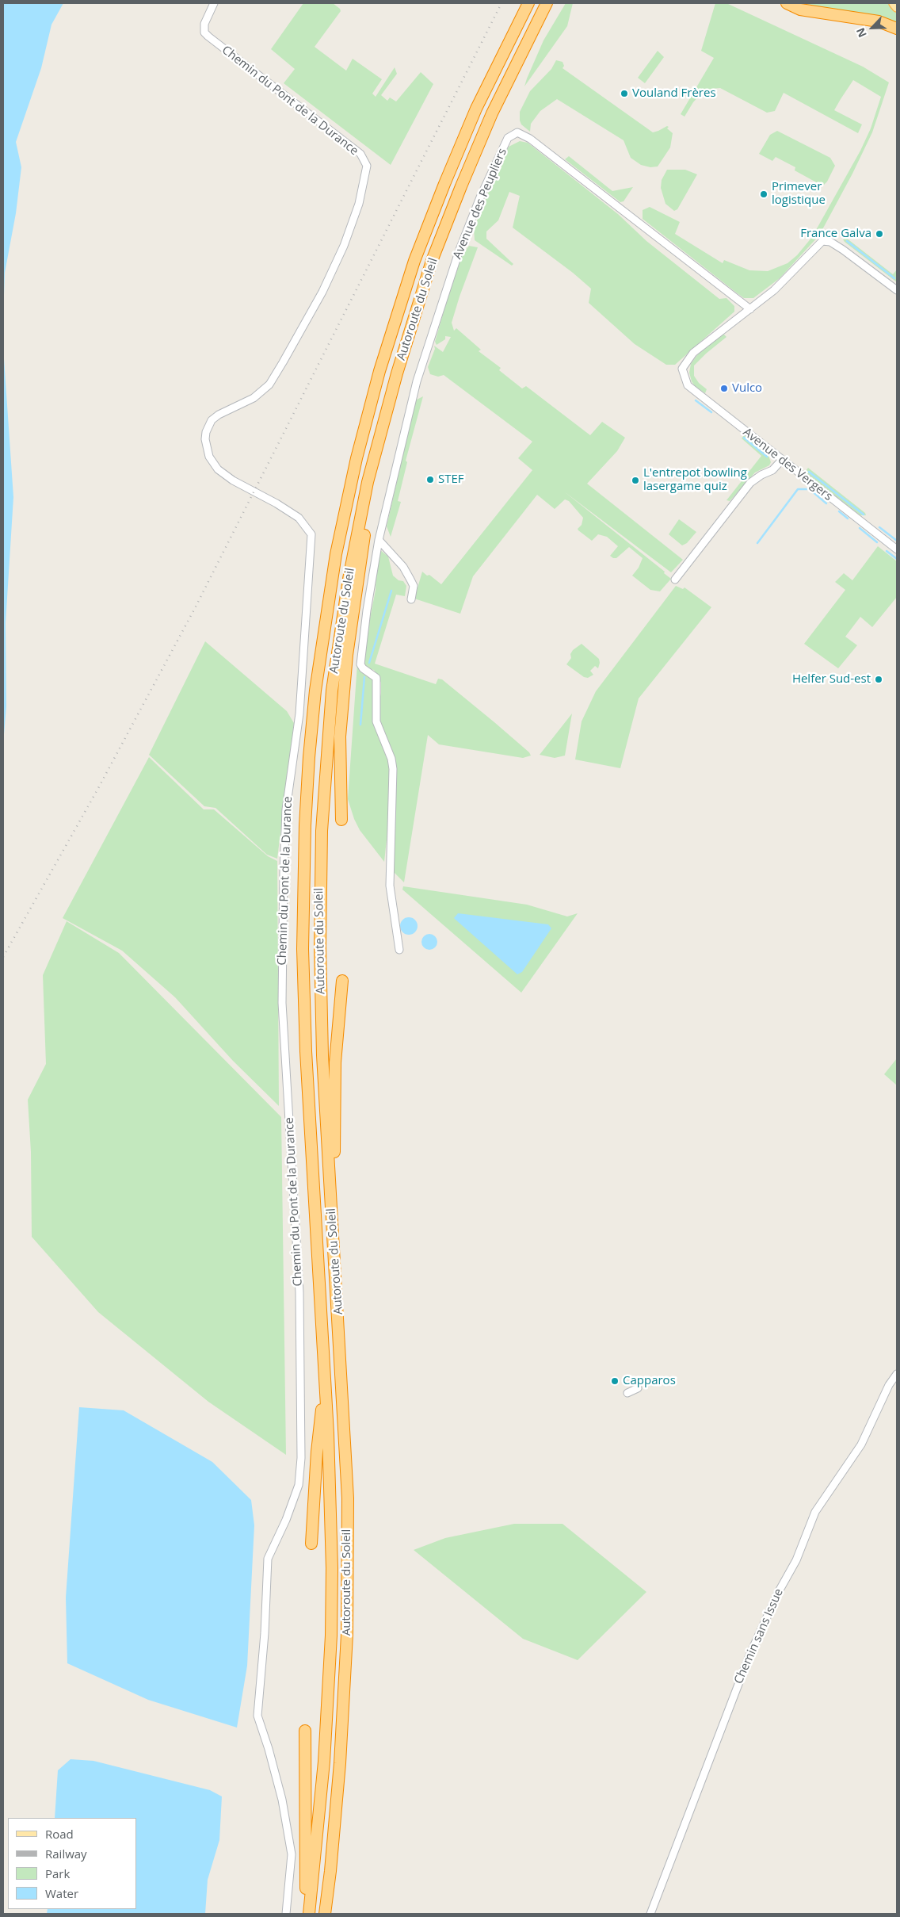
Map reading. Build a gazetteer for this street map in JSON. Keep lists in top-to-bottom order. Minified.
{"streets":{"highway":["Autoroute du Soleil"],"street":["Chemin du Pont de la Durance","Avenue des Peupliers","Avenue des Vergers","Chemin sans Issue"]},"crossings":[["Avenue des Peupliers","Avenue des Vergers"]],"places":["Vouland Frères","Primever logistique","France Galva","Vulco","STEF","L'entrepot bowling lasergame quiz","Helfer Sud-est","Capparos"],"legend":["Road","Railway","Park","Water"],"north":"bottom left"}
